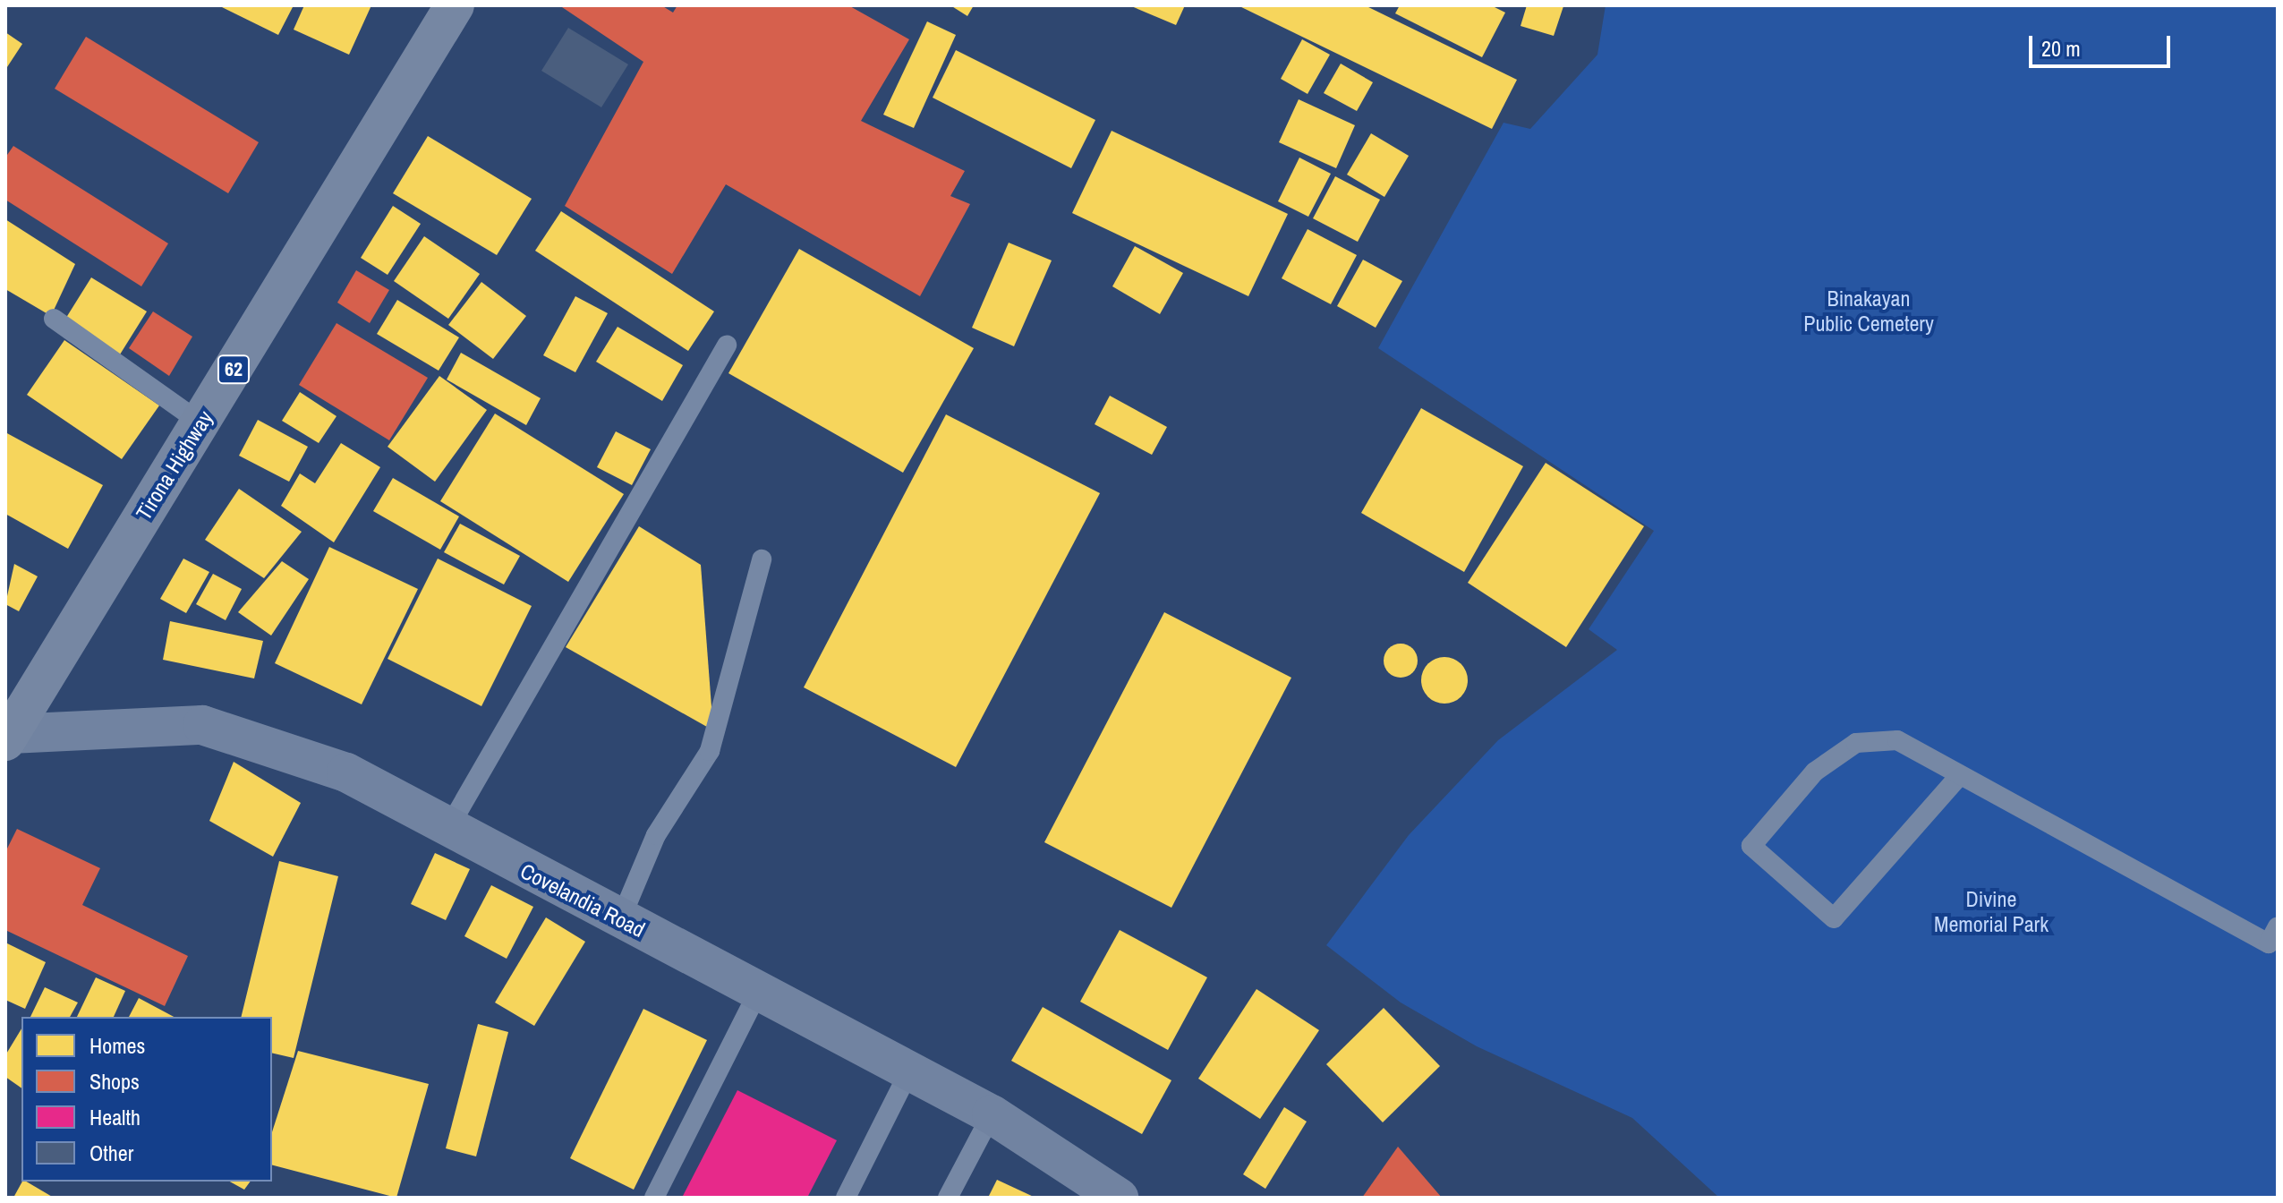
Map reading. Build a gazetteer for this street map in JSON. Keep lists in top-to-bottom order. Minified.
{"streets":{"main road":["62","Tirona Highway","Covelandia Road"]},"crossings":[["Tirona Highway","Covelandia Road"]],"parks":["Binakayan Public Cemetery","Divine Memorial Park"],"legend":["Homes","Shops","Health","Other"],"scale_bar":"20 m"}
